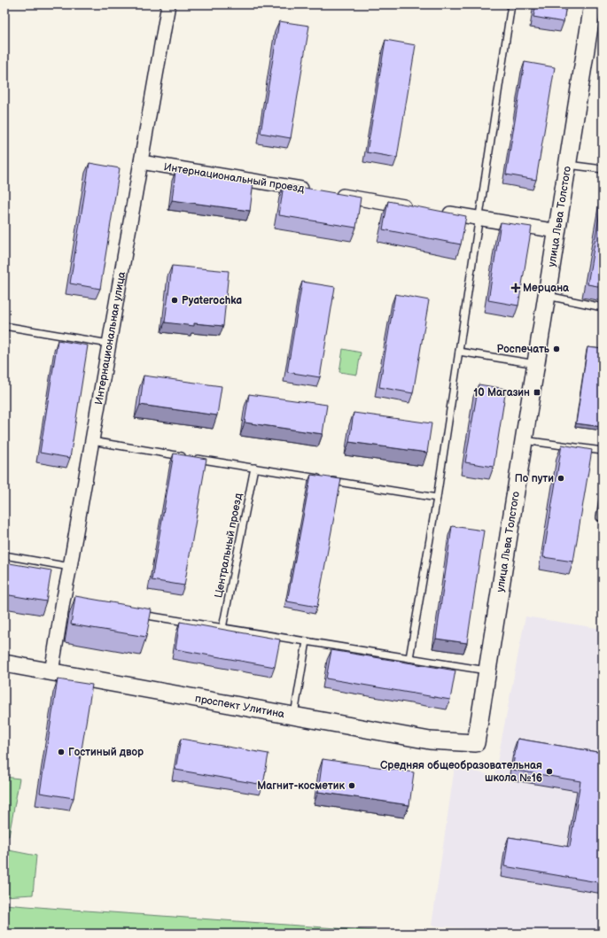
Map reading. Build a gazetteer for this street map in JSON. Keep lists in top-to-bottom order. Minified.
{"streets":{"street":["Интернациональный проезд","улица Льва Толстого","Интернациональная улица","проспект Улитина"],"lane":["Центральный проезд"]},"crossings":[["Интернациональный проезд","Интернациональная улица"],["улица Льва Толстого","проспект Улитина"],["Интернациональная улица","проспект Улитина"]],"places":{"health":["Мерцана"],"other":["Pyaterochka","Роспечать","По пути","Гостиный двор","Средняя общеобразовательная школа №16","Магнит-косметик"],"transit":["10 Магазин"]}}
